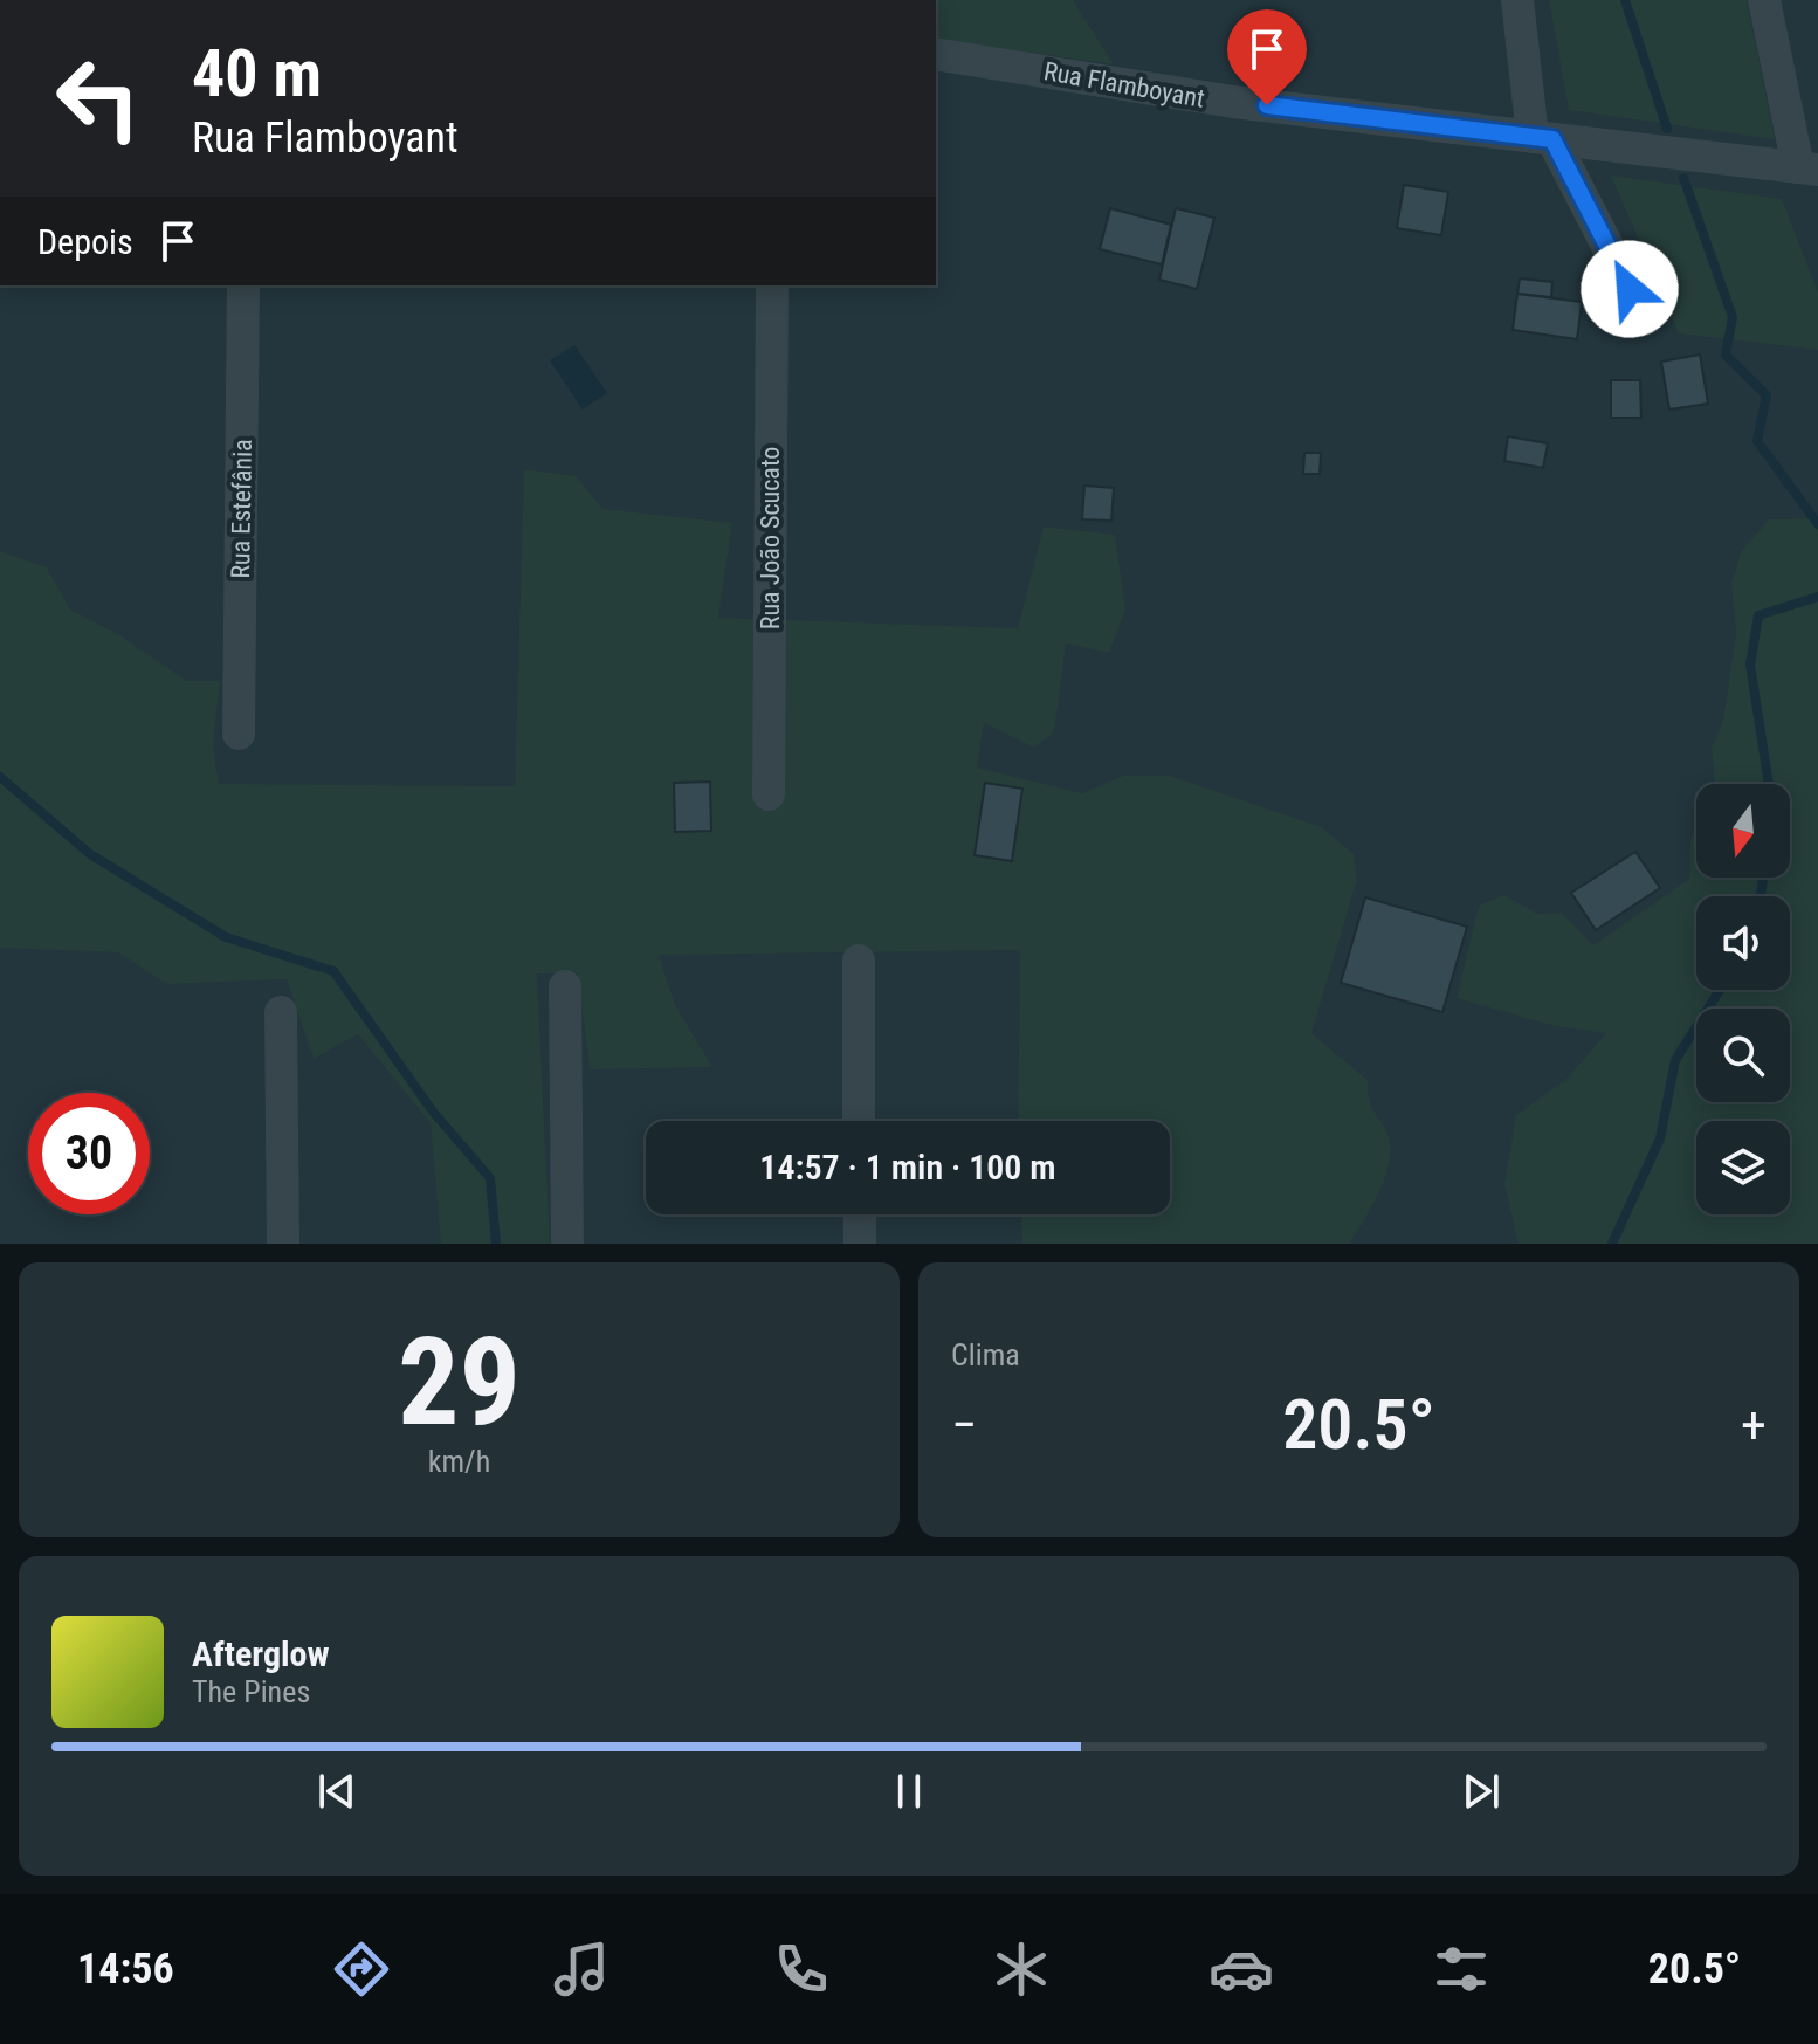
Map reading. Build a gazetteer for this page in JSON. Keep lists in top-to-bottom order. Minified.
{"streets":{"street":["Rua Flamboyant","Rua Estefânia","Rua João Scucato"]},"north":"bottom","page":{"turn":["40 m","Rua Flamboyant"],"then":"Depois","limit":"30","trip":"14:57 · 1 min · 100 m","tile":[["29","km/h"],"Clima"],"heat":["−","20.5°","+"],"song":["Afterglow","The Pines"],"tabs":["14:56","20.5°"]}}
